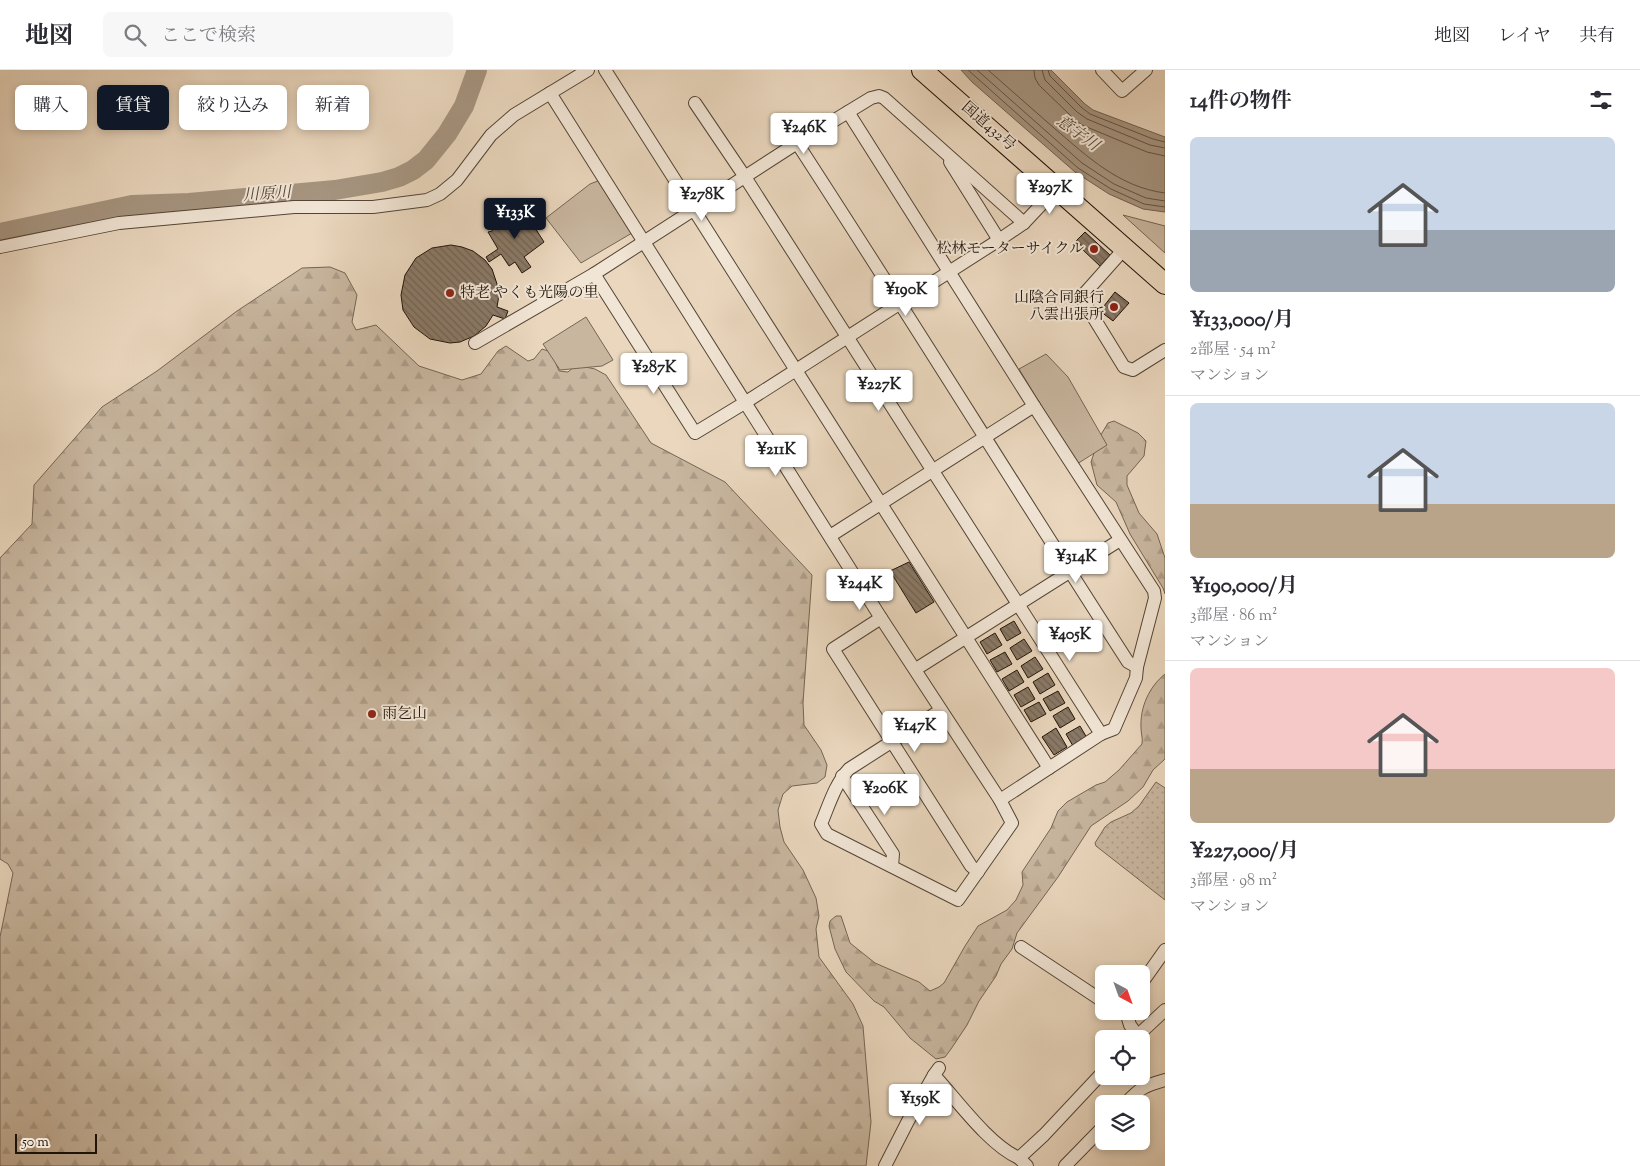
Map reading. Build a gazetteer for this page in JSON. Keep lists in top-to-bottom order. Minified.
{"streets":{"highway":["国道432号"]},"water":["意宇川","川原川"],"places":["松林モーターサイクル","特老 やくも光陽の里","山陰合同銀行 八雲出張所","雨乞山"],"scale_bar":"50 m","north":"bottom right","page":{"header":"地図","search":"ここで検索","nav":["地図","レイヤ","共有"],"heading":"14件の物件","chip":["購入","賃貸","絞り込み","新着"],"price":["¥246K","¥297K","¥278K","¥133K","¥190K","¥287K","¥227K","¥211K","¥314K","¥244K","¥405K","¥147K","¥206K","¥159K"],"list":[{"name":"¥133,000/月","note":"2部屋 · 54 m² · マンション"},{"name":"¥190,000/月","note":"3部屋 · 86 m² · マンション"},{"name":"¥227,000/月","note":"3部屋 · 98 m² · マンション"}],"scale":"50 m"}}
